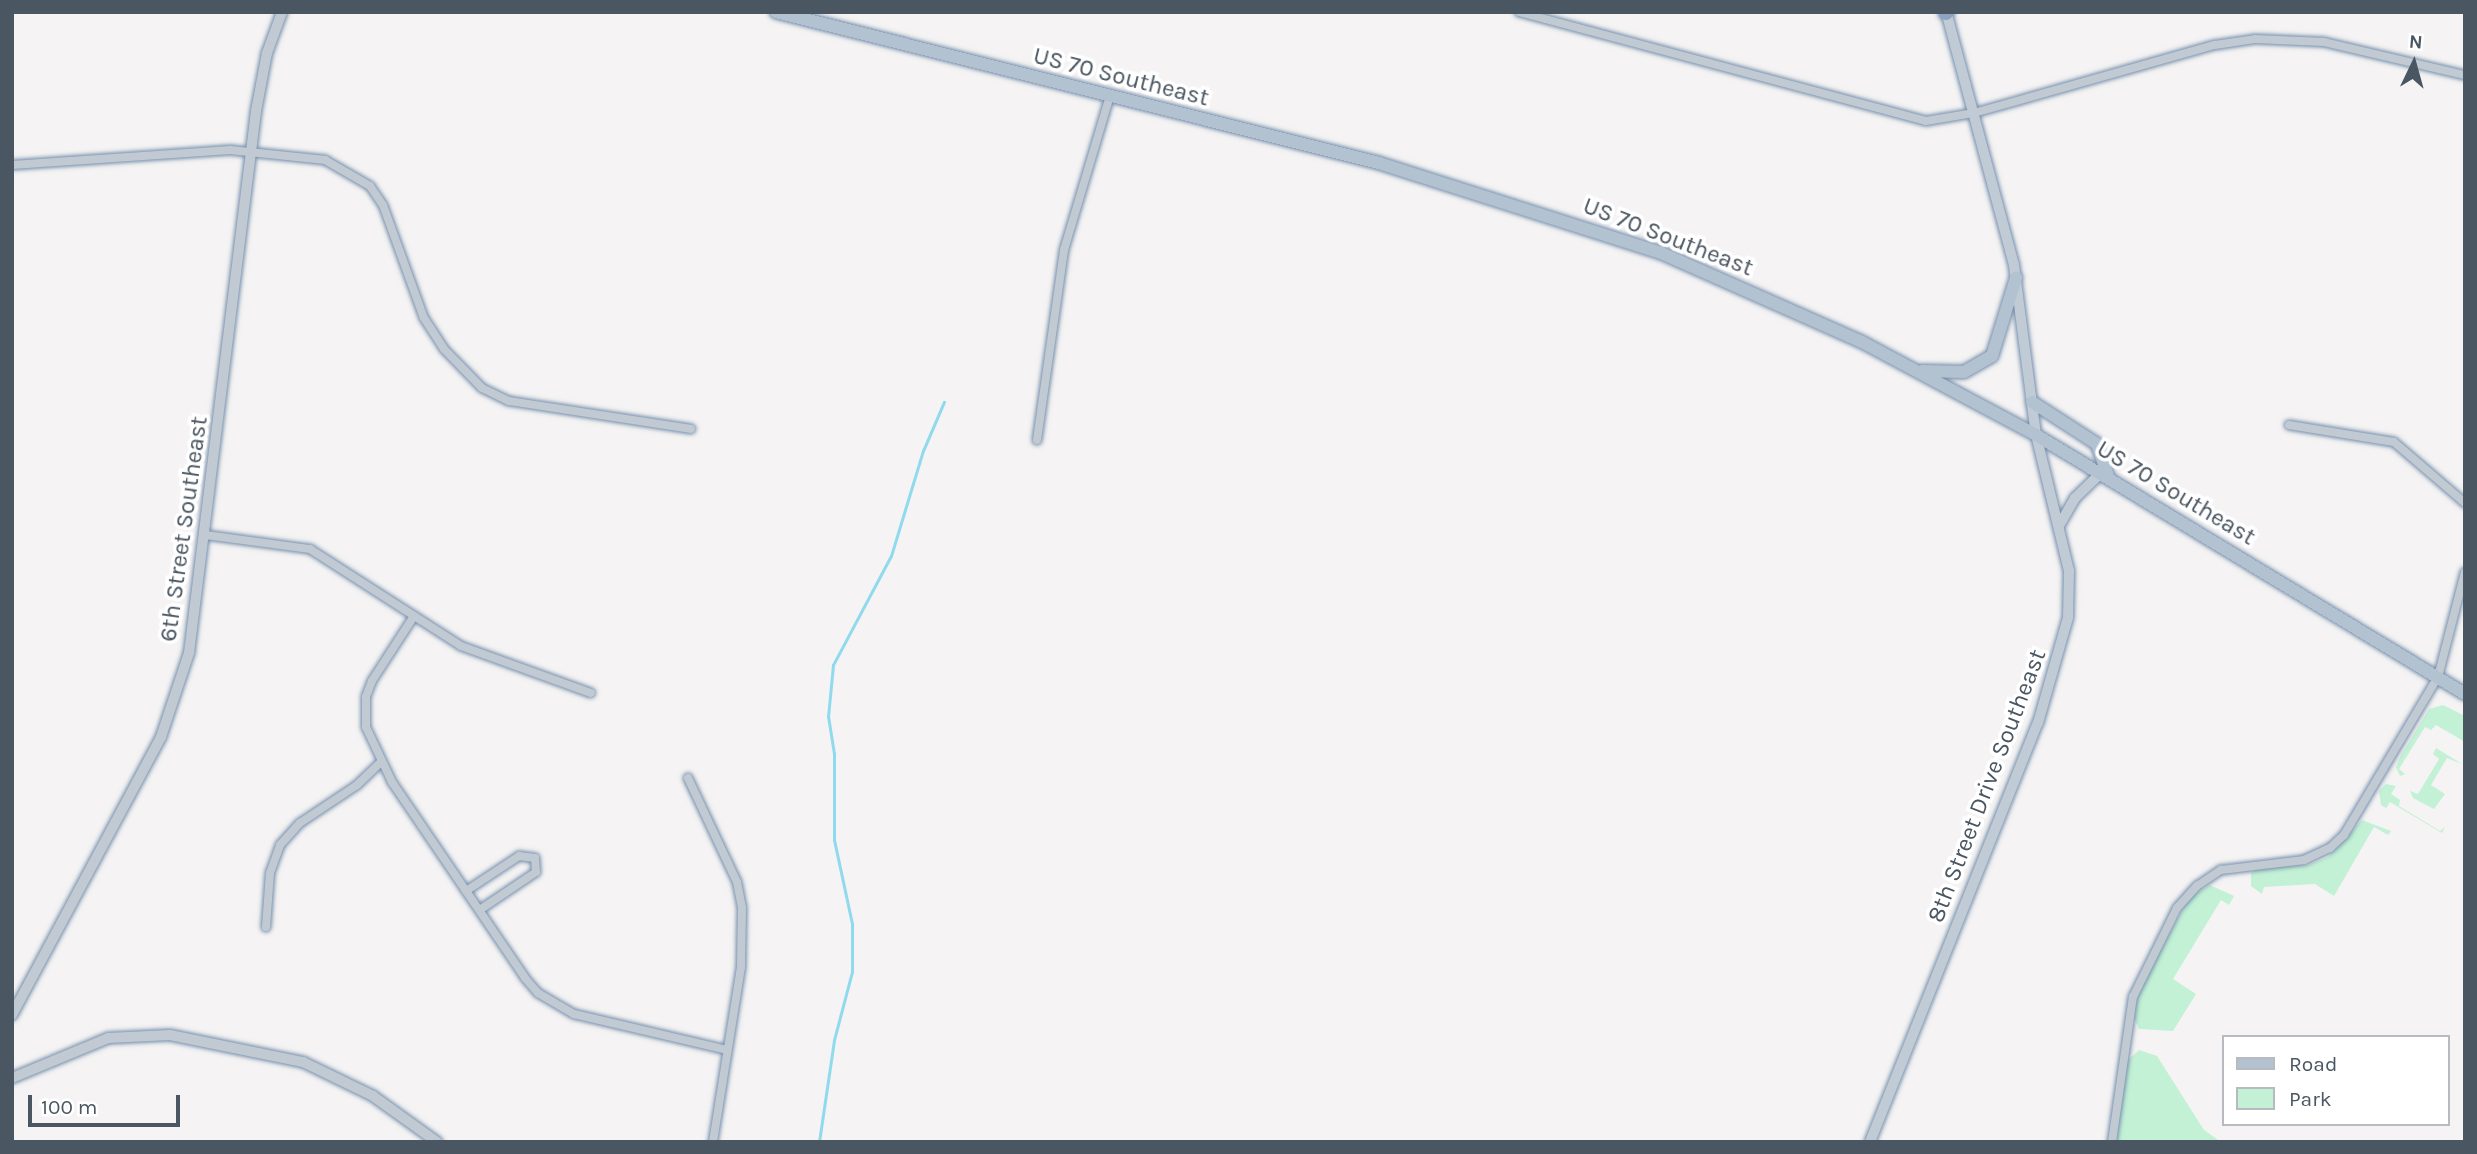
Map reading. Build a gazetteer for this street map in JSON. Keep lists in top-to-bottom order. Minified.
{"streets":{"main road":["US 70 Southeast","8th Street Drive Southeast"],"street":["6th Street Southeast"]},"crossings":[["US 70 Southeast","8th Street Drive Southeast"]],"legend":["Road","Park"],"scale_bar":"100 m","north":"top"}
